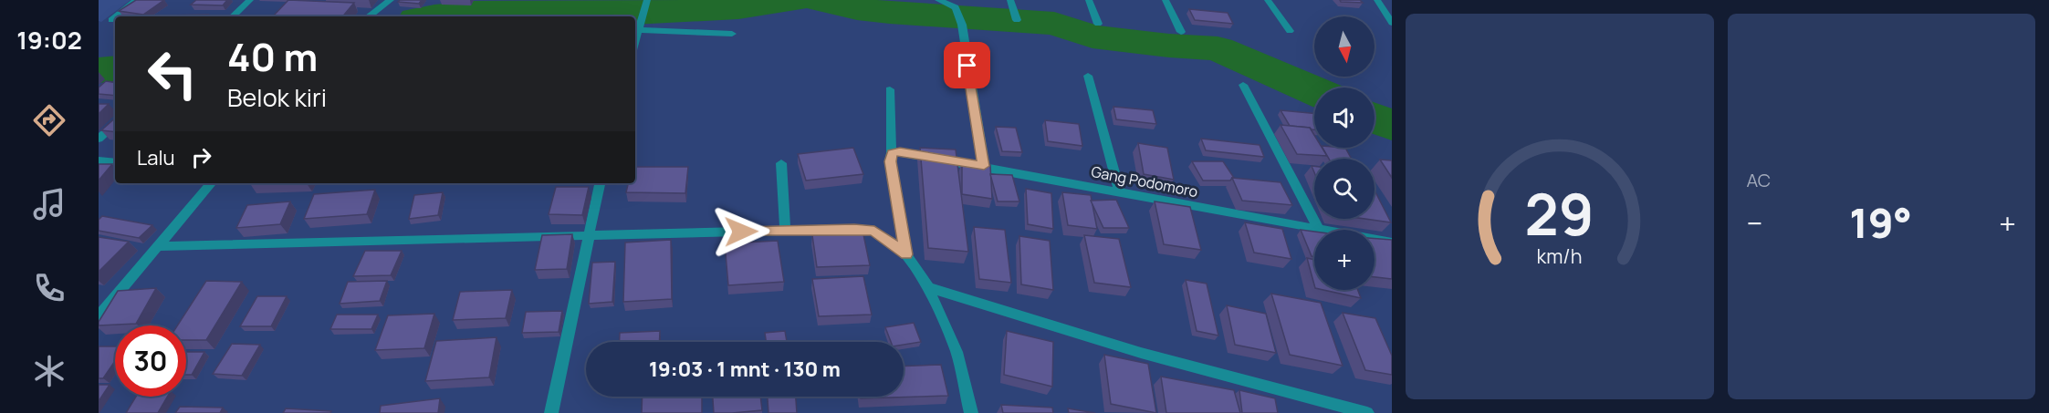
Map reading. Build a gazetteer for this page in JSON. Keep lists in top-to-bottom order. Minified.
{"streets":{"street":["Gang Podomoro"]},"north":"bottom","page":{"tabs":"19:02","tile":"AC","map_buttons":"+","turn":["40 m","Belok kiri"],"then":"Lalu","heat":["−","19°","+"],"limit":"30","trip":"19:03 · 1 mnt · 130 m","gauge":["29","km/h"]}}
